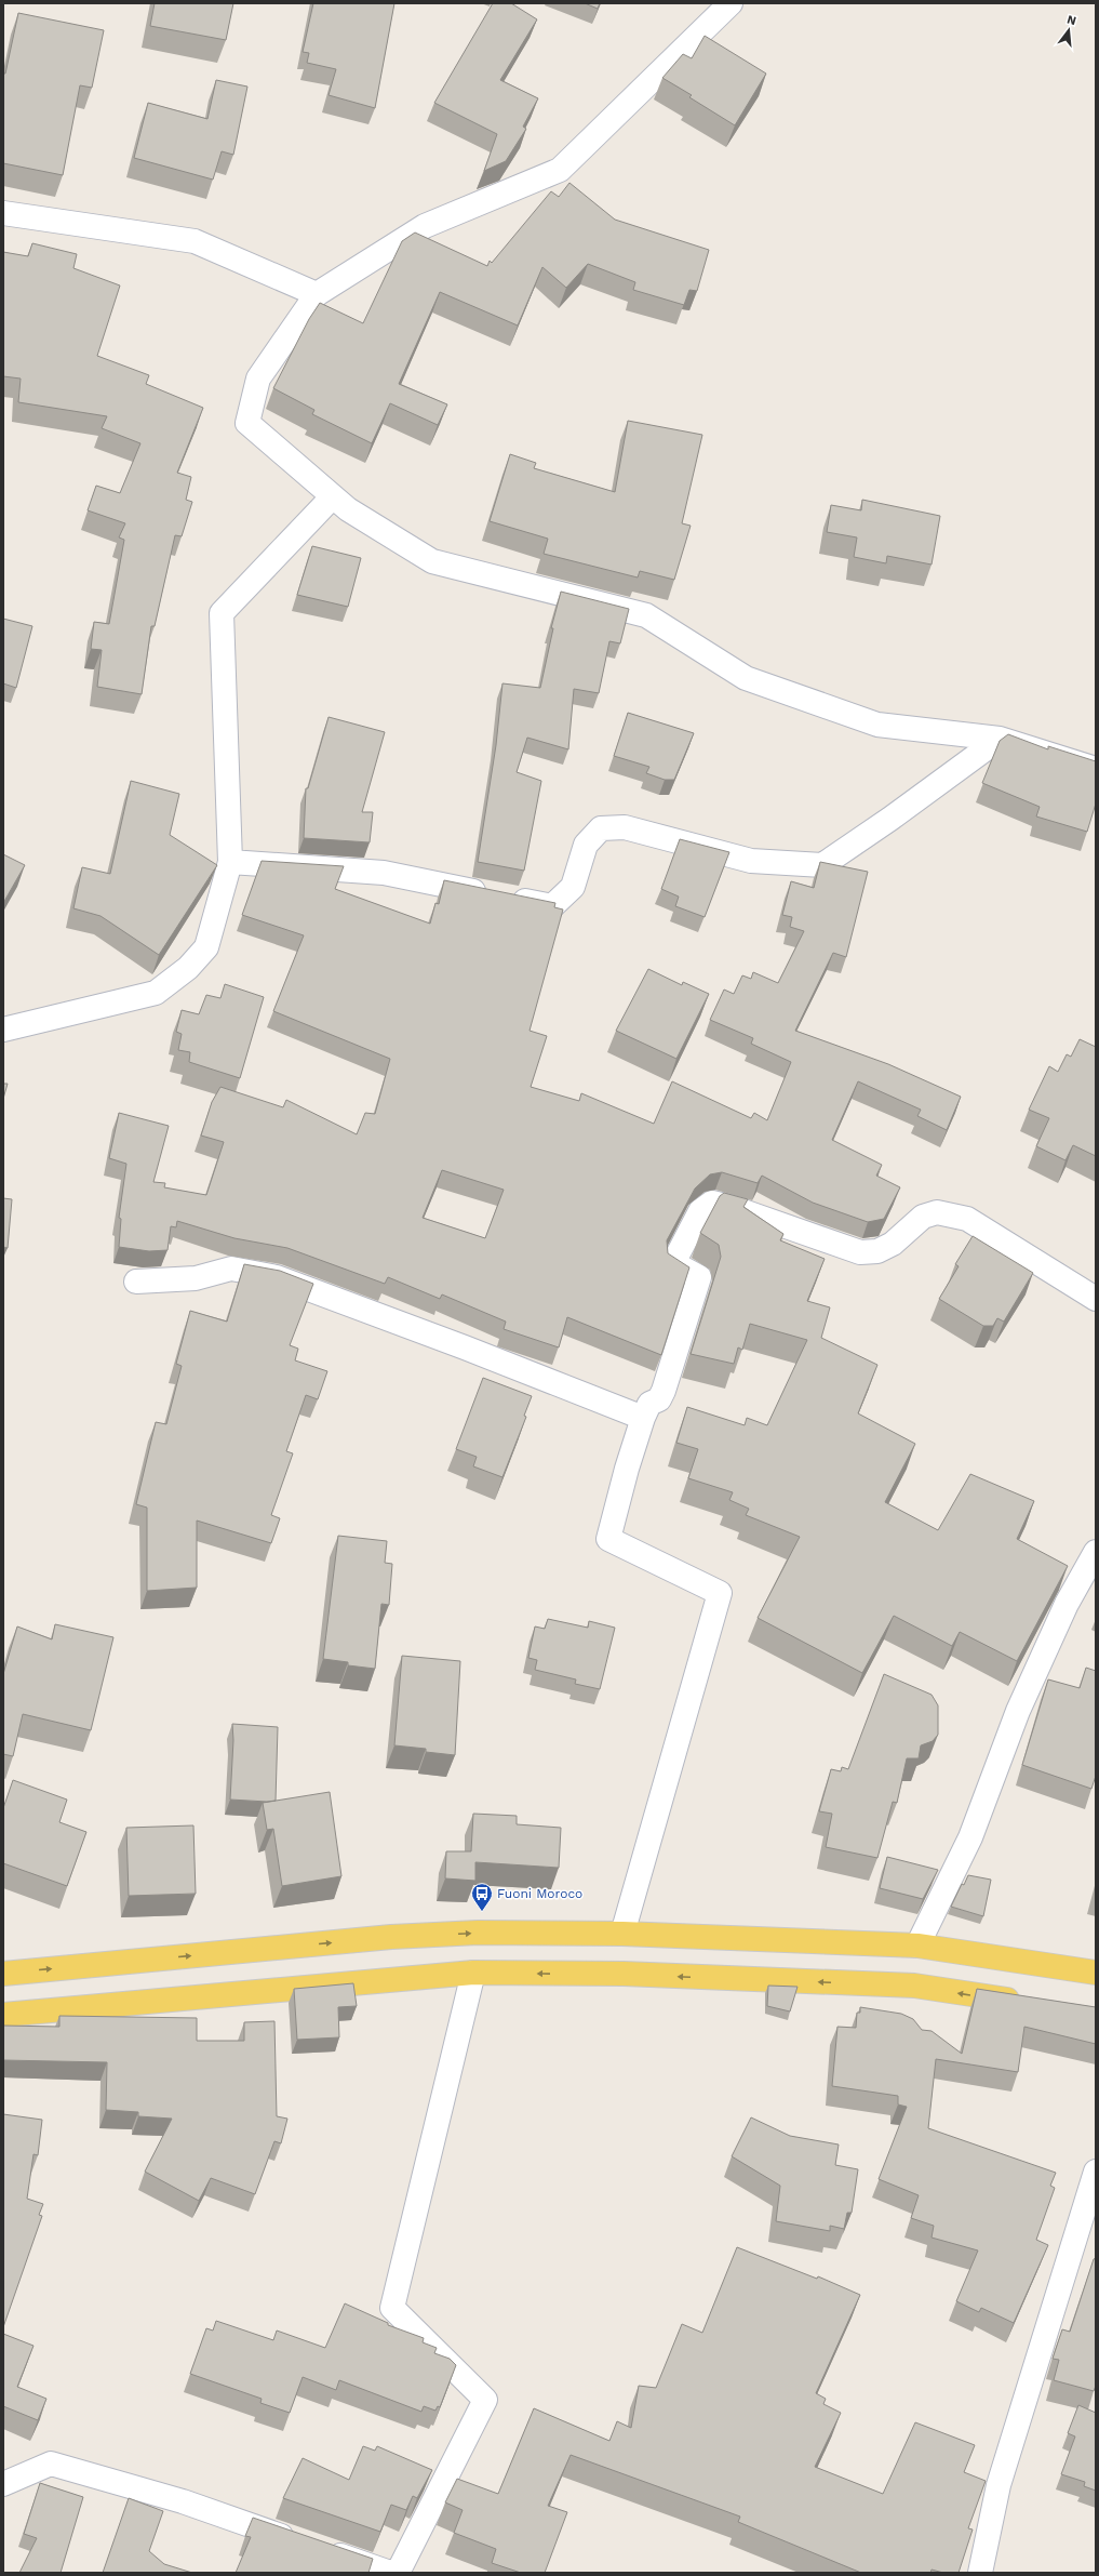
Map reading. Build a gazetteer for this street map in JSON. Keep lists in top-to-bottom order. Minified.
{"places":{"bus stop":["Fuoni Moroco"]},"north":"top"}
